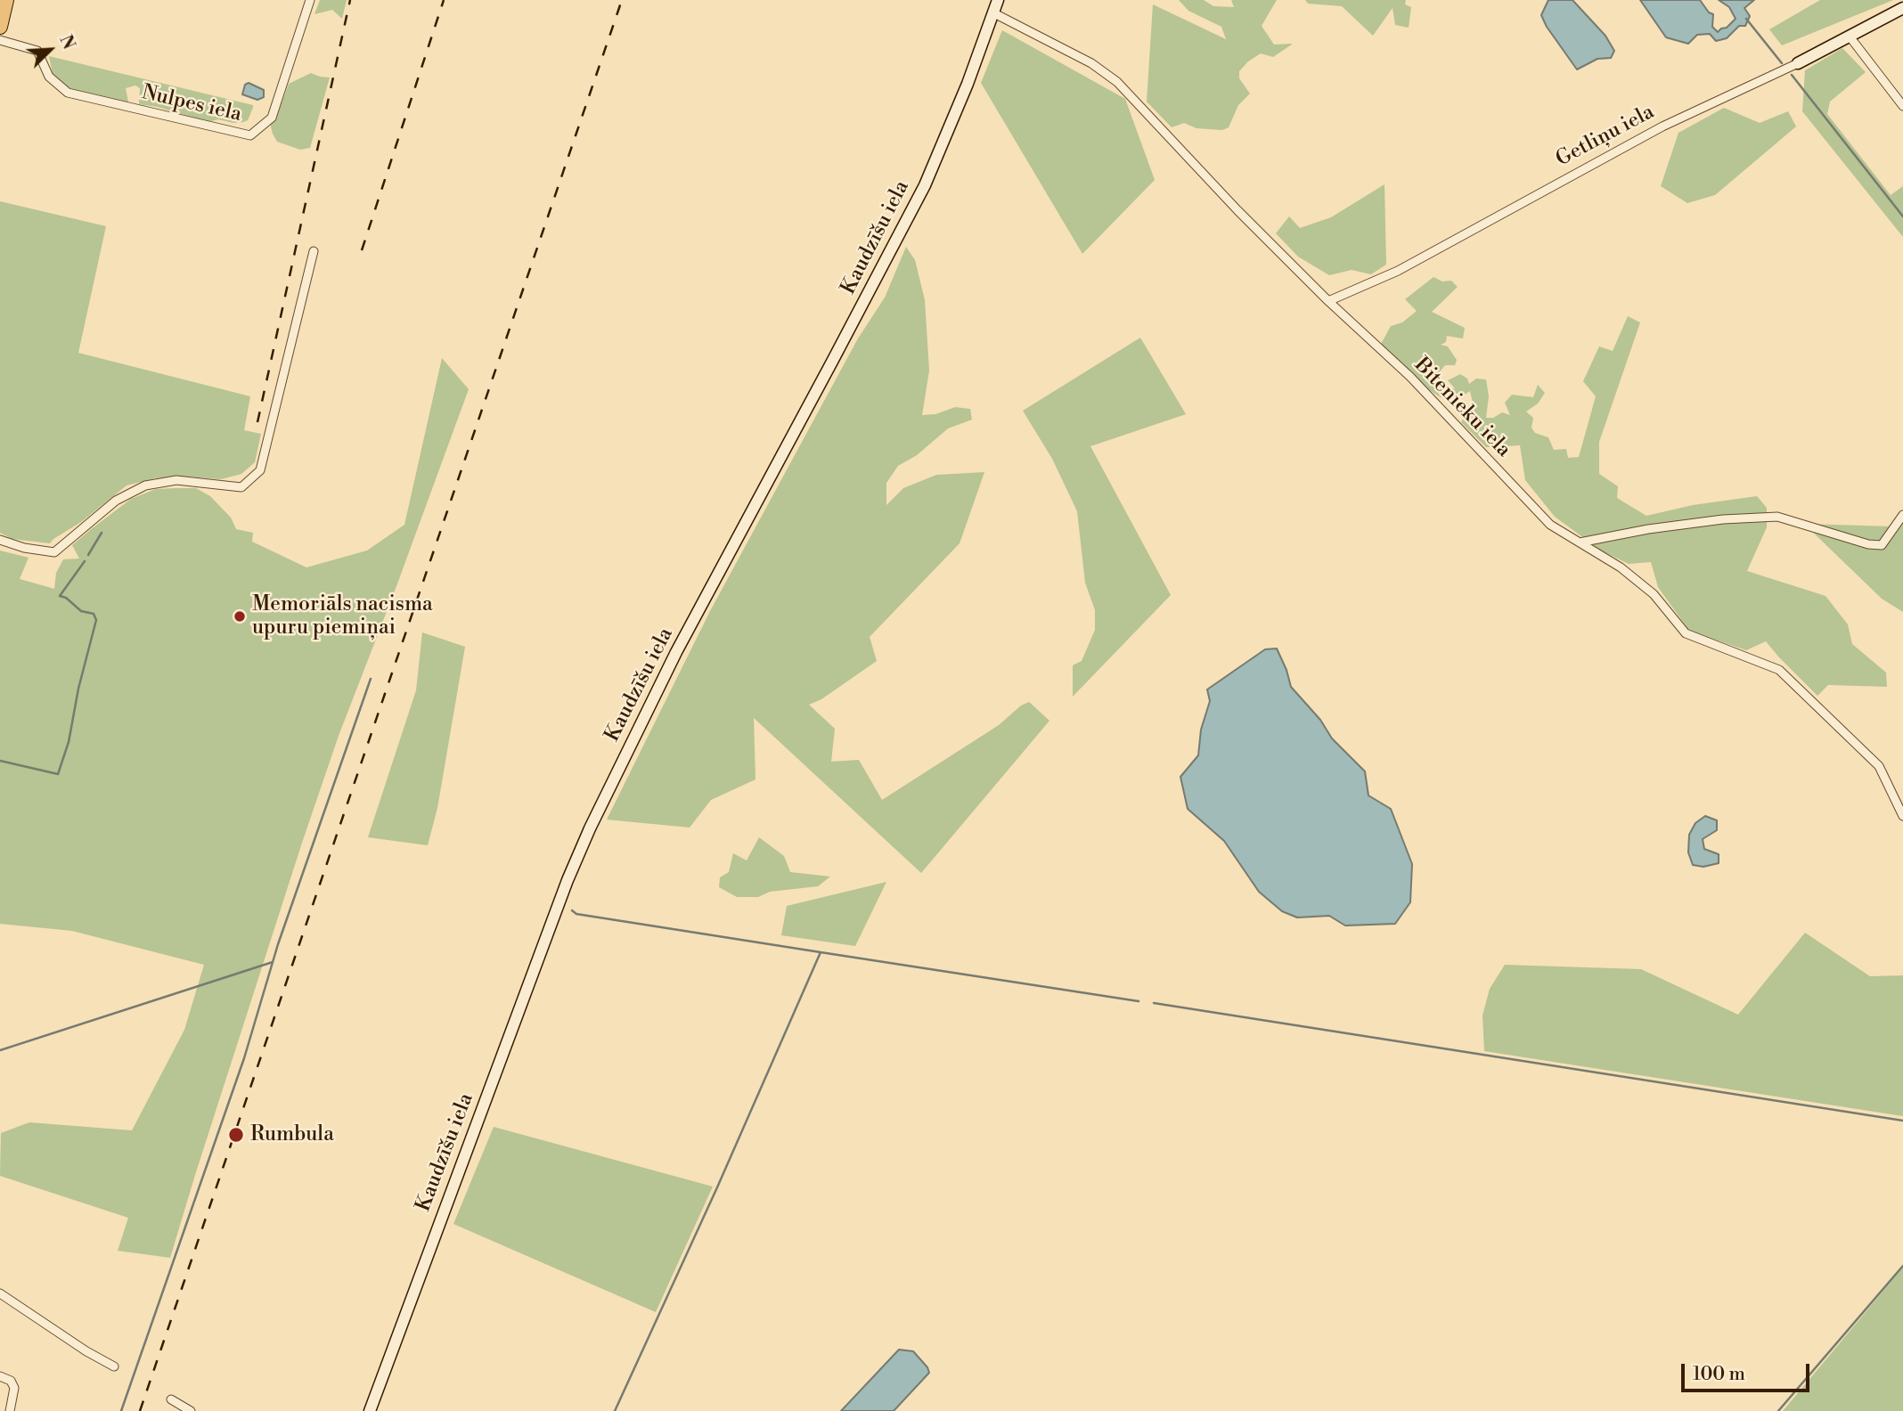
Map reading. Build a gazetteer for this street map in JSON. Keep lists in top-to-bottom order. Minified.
{"streets":{"street":["Nulpes iela","Getliņu iela","Kaudzīšu iela","Bitenieku iela"]},"crossings":[["Getliņu iela","Bitenieku iela"],["Kaudzīšu iela","Bitenieku iela"]],"places":["Memoriāls nacisma upuru piemiņai","Rumbula"],"scale_bar":"100 m","north":"top right"}
